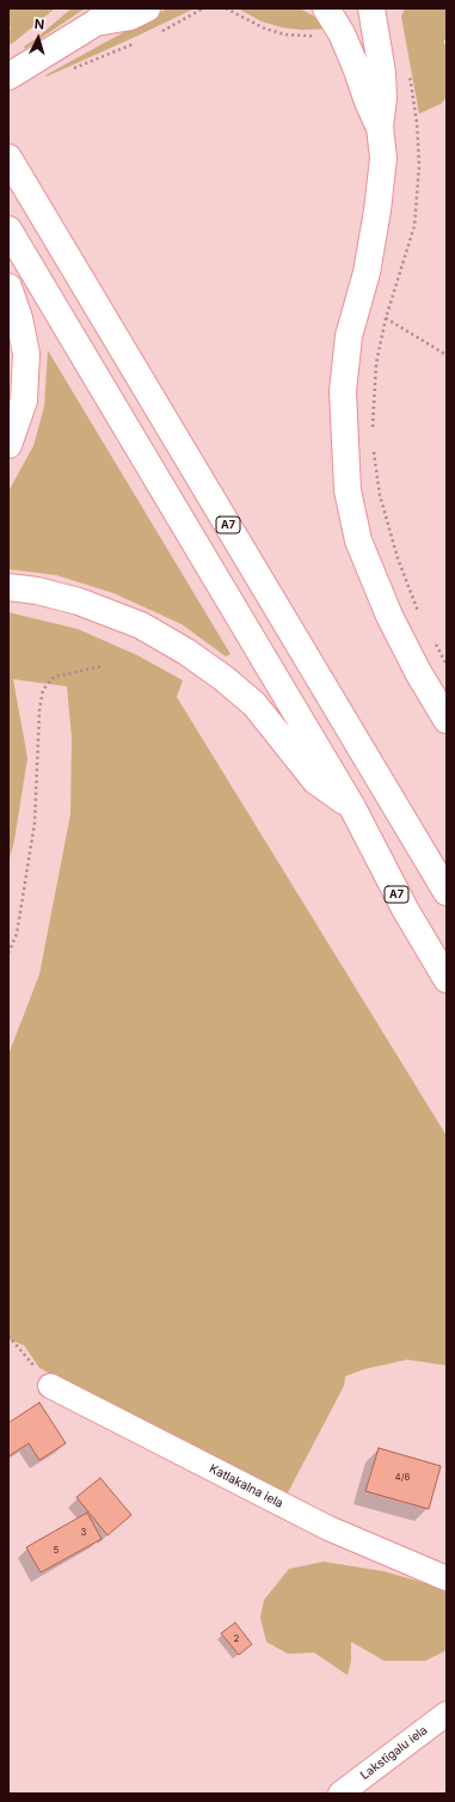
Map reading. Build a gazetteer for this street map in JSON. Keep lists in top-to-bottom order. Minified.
{"streets":{"main road":["A7"],"street":["Katlakalna iela","Lakstīgalu iela"]},"house_numbers":["4/6","3","5","2"],"north":"top"}
